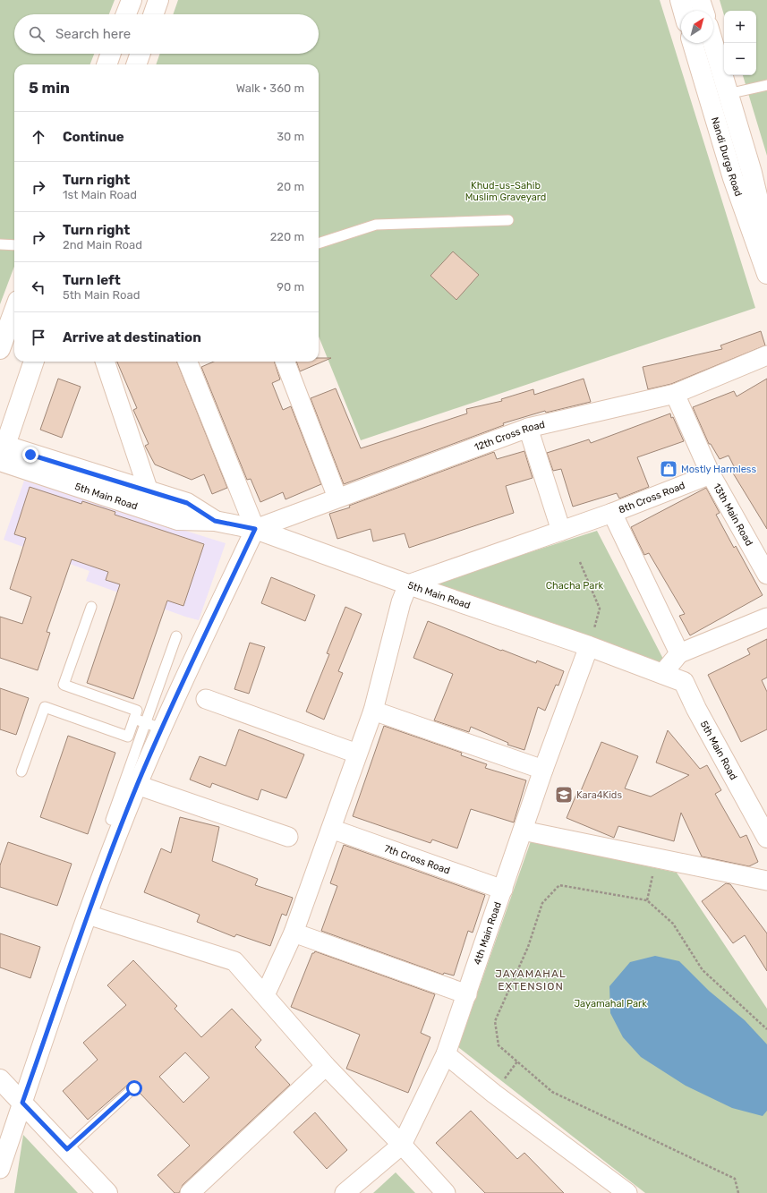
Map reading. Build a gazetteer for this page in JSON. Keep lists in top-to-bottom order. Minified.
{"streets":{"street":["Nandi Durga Road","12th Cross Road","5th Main Road","8th Cross Road","13th Main Road","7th Cross Road","4th Main Road"]},"crossings":[["12th Cross Road","5th Main Road"],["12th Cross Road","13th Main Road"],["5th Main Road","8th Cross Road"],["5th Main Road","4th Main Road"],["8th Cross Road","13th Main Road"],["7th Cross Road","4th Main Road"]],"districts":["JAYAMAHAL EXTENSION"],"parks":["Khud-us-Sahib Muslim Graveyard","Chacha Park","Jayamahal Park"],"places":{"shop":["Mostly Harmless"],"school or university":["Kara4Kids"]},"north":"top right","page":{"map_buttons":["+","−"],"search":"Search here","heading":["5 min","Walk · 360 m"],"list":[["Continue","30 m"],["Turn right","1st Main Road","20 m"],["Turn right","2nd Main Road","220 m"],["Turn left","5th Main Road","90 m"],"Arrive at destination"]}}
